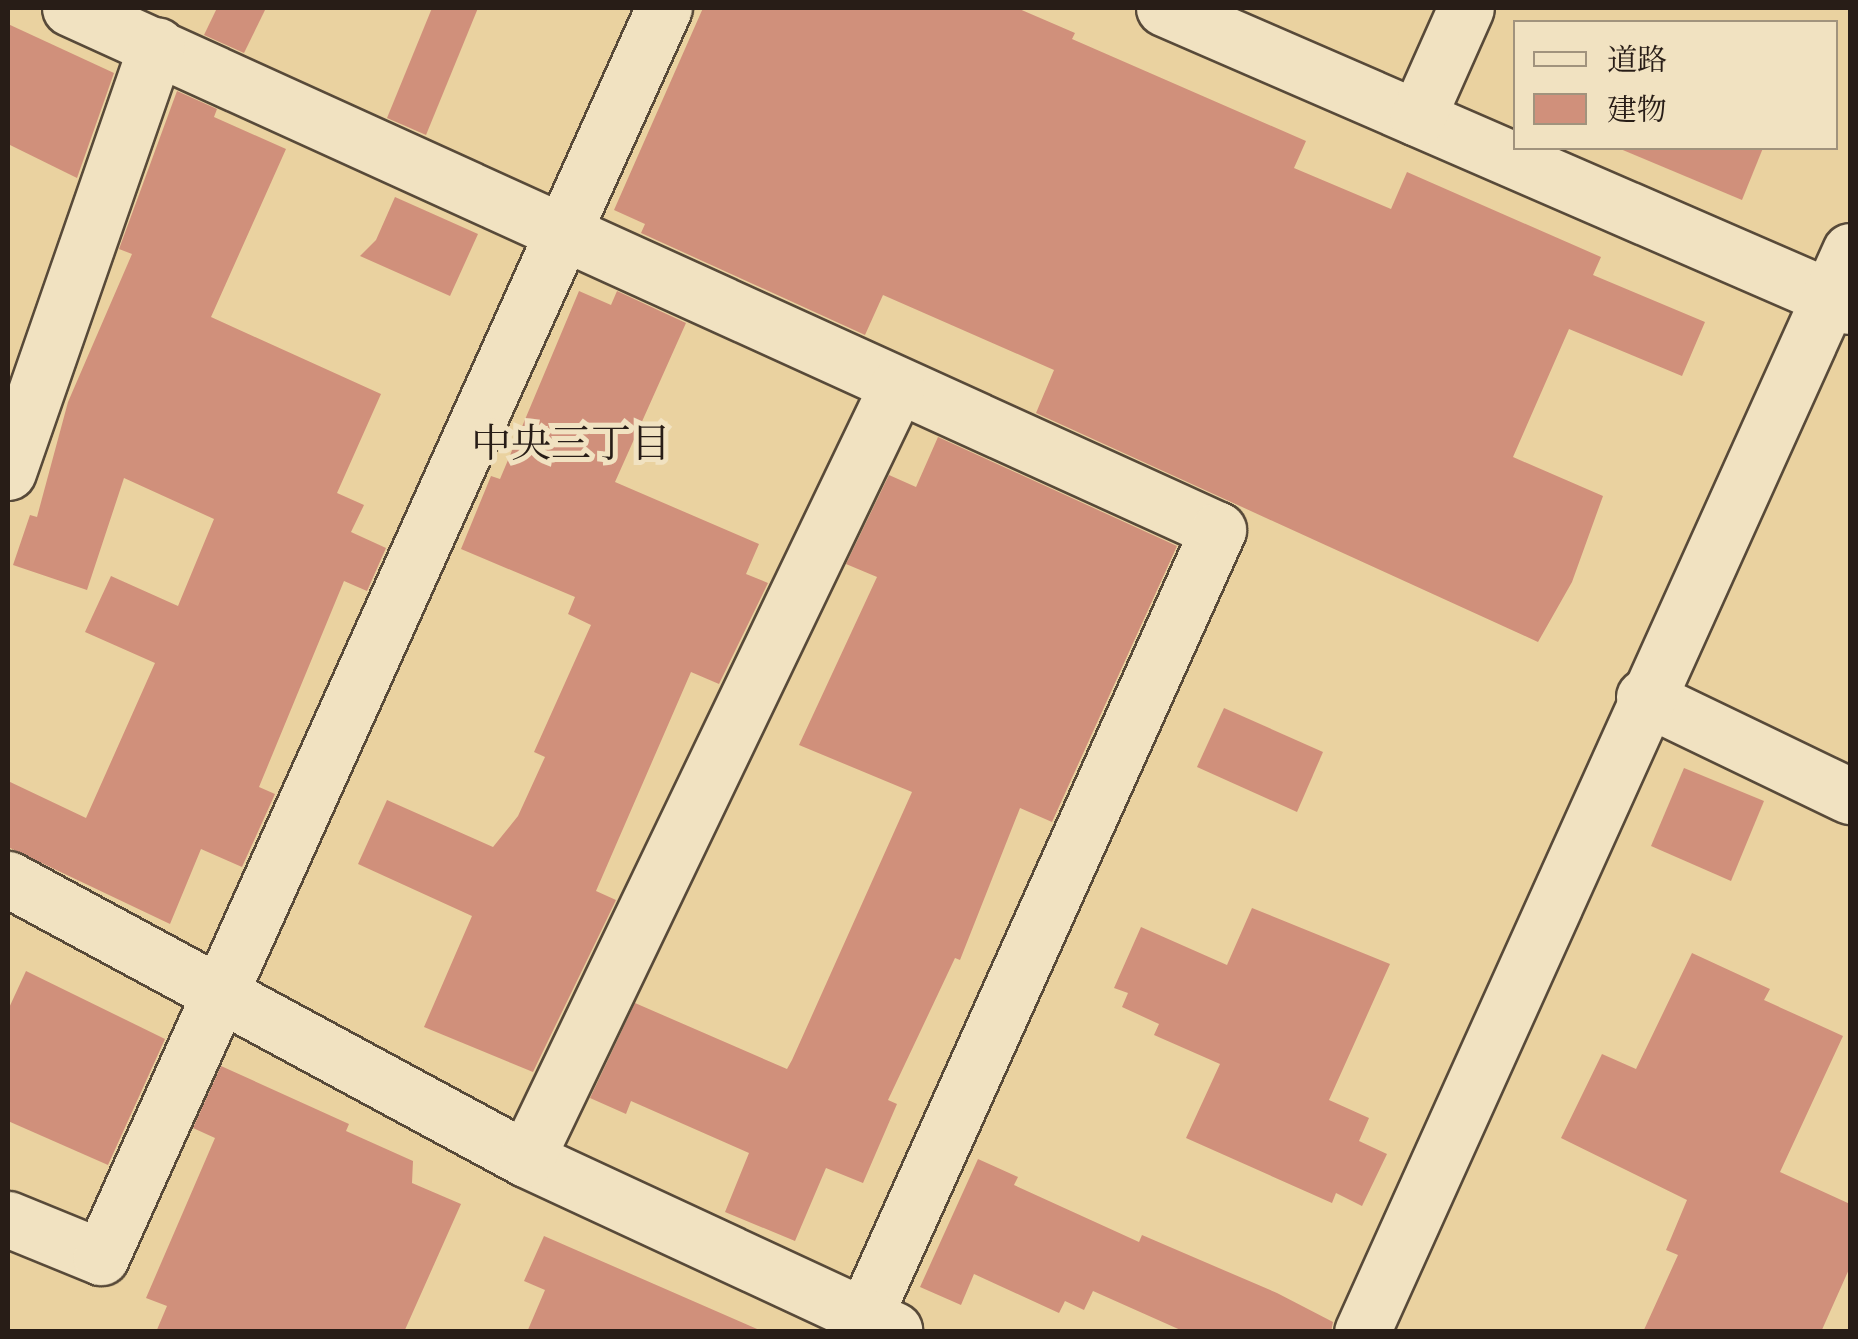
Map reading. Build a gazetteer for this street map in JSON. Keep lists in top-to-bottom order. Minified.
{"districts":["中央三丁目"],"legend":["道路","建物"]}
